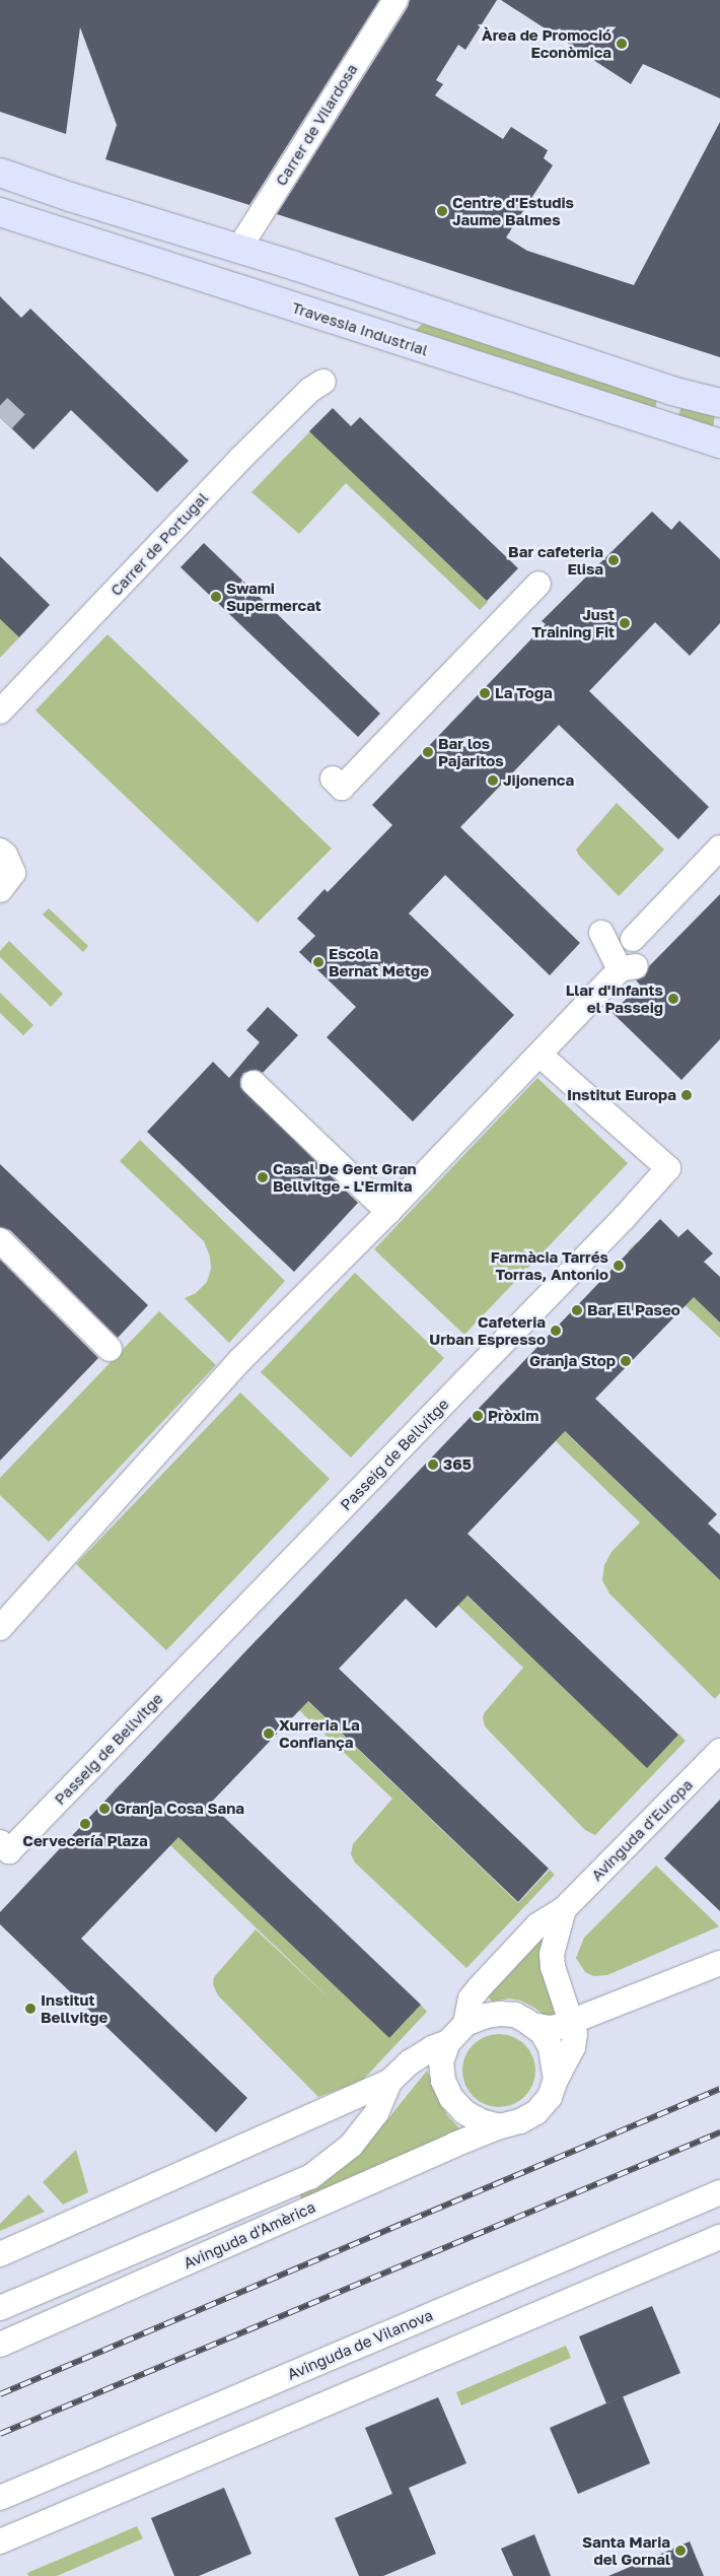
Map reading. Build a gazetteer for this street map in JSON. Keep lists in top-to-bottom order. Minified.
{"streets":{"street":["Carrer de Vilardosa","Travessia Industrial","Carrer de Portugal","Passeig de Bellvitge","Avinguda d'Europa","Avinguda d'Amèrica","Avinguda de Vilanova"]},"crossings":[["Avinguda d'Europa","Avinguda d'Amèrica"]],"places":["Àrea de Promoció Econòmica","Centre d'Estudis Jaume Balmes","Bar cafeteria Elisa","Swami Supermercat","Just Training Fit","La Toga","Bar los Pajaritos","Jijonenca","Escola Bernat Metge","Llar d'Infants el Passeig","Institut Europa","Casal De Gent Gran Bellvitge - L'Ermita","Farmàcia Tarrés Torras, Antonio","Bar El Paseo","Cafeteria Urban Espresso","Granja Stop","Pròxim","365","Xurreria La Confiança","Granja Cosa Sana","Cervecería Plaza","Institut Bellvitge","Santa Maria del Gornal"]}
